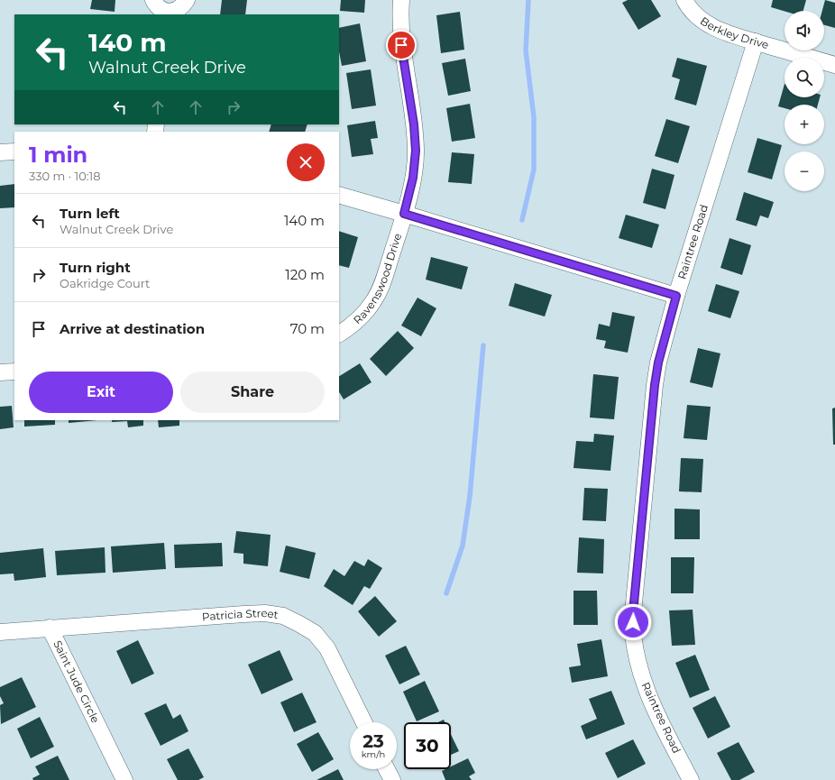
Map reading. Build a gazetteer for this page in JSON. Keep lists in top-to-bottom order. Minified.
{"streets":{"street":["Berkley Drive","Raintree Road","Ravenswood Drive","Patricia Street","Saint Jude Circle"]},"crossings":[["Berkley Drive","Raintree Road"],["Patricia Street","Saint Jude Circle"]],"page":{"map_buttons":["+","−"],"turn":["140 m","Walnut Creek Drive"],"heading":["1 min","330 m · 10:18"],"list":[{"name":"Turn left","note":"Walnut Creek Drive","value":"140 m"},{"name":"Turn right","note":"Oakridge Court","value":"120 m"},{"name":"Arrive at destination","value":"70 m"}],"buttons":["Exit","Share"],"speed":"23 km/h","limit":"30"}}
